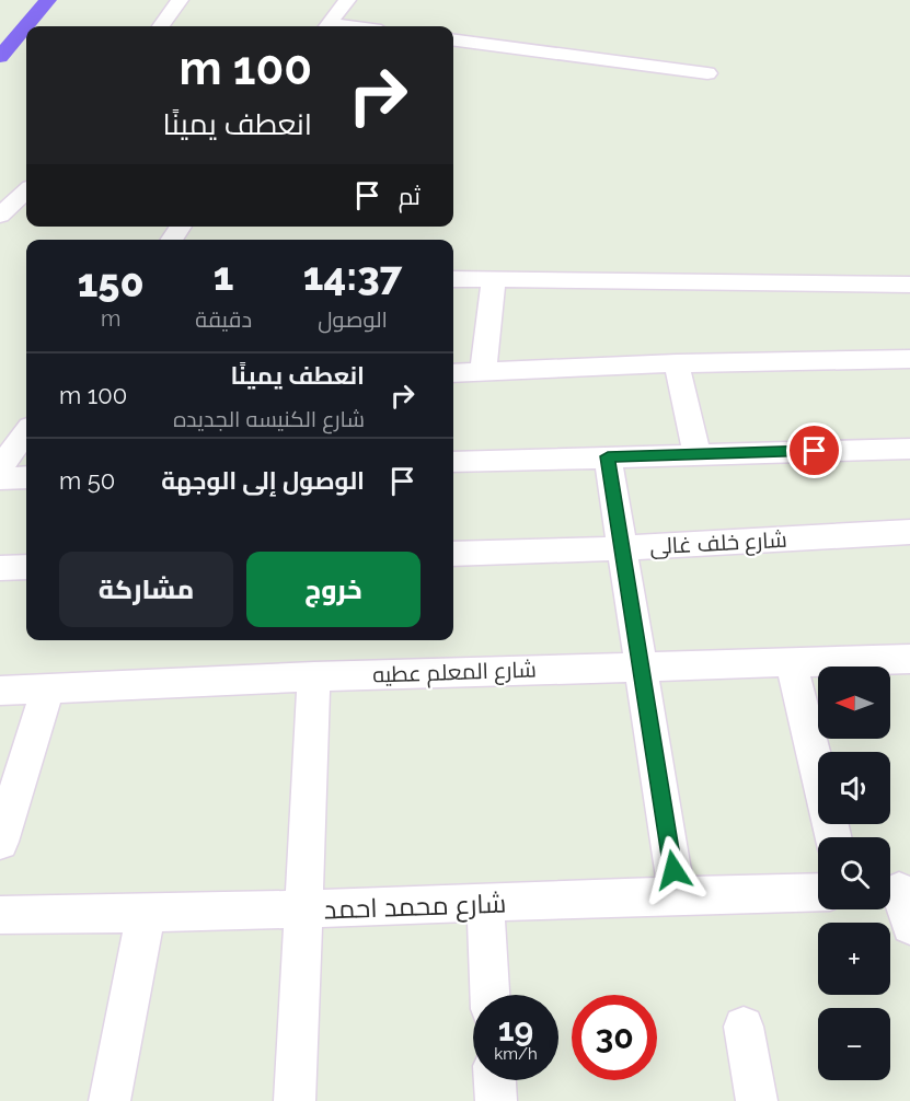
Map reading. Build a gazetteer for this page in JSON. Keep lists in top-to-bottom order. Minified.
{"streets":{"street":["شارع خلف غالى","شارع المعلم عطيه","شارع محمد احمد"]},"north":"left","page":{"turn":["100 m","انعطف يمينًا"],"then":"ثم","eta":["14:37","الوصول","1","دقيقة","150","m"],"list":[{"name":"انعطف يمينًا","note":"شارع الكنيسه الجديده","value":"100 m"},{"name":"الوصول إلى الوجهة","value":"50 m"}],"buttons":["خروج","مشاركة"],"map_buttons":["+","−"],"speed":"19 km/h","limit":"30"}}
